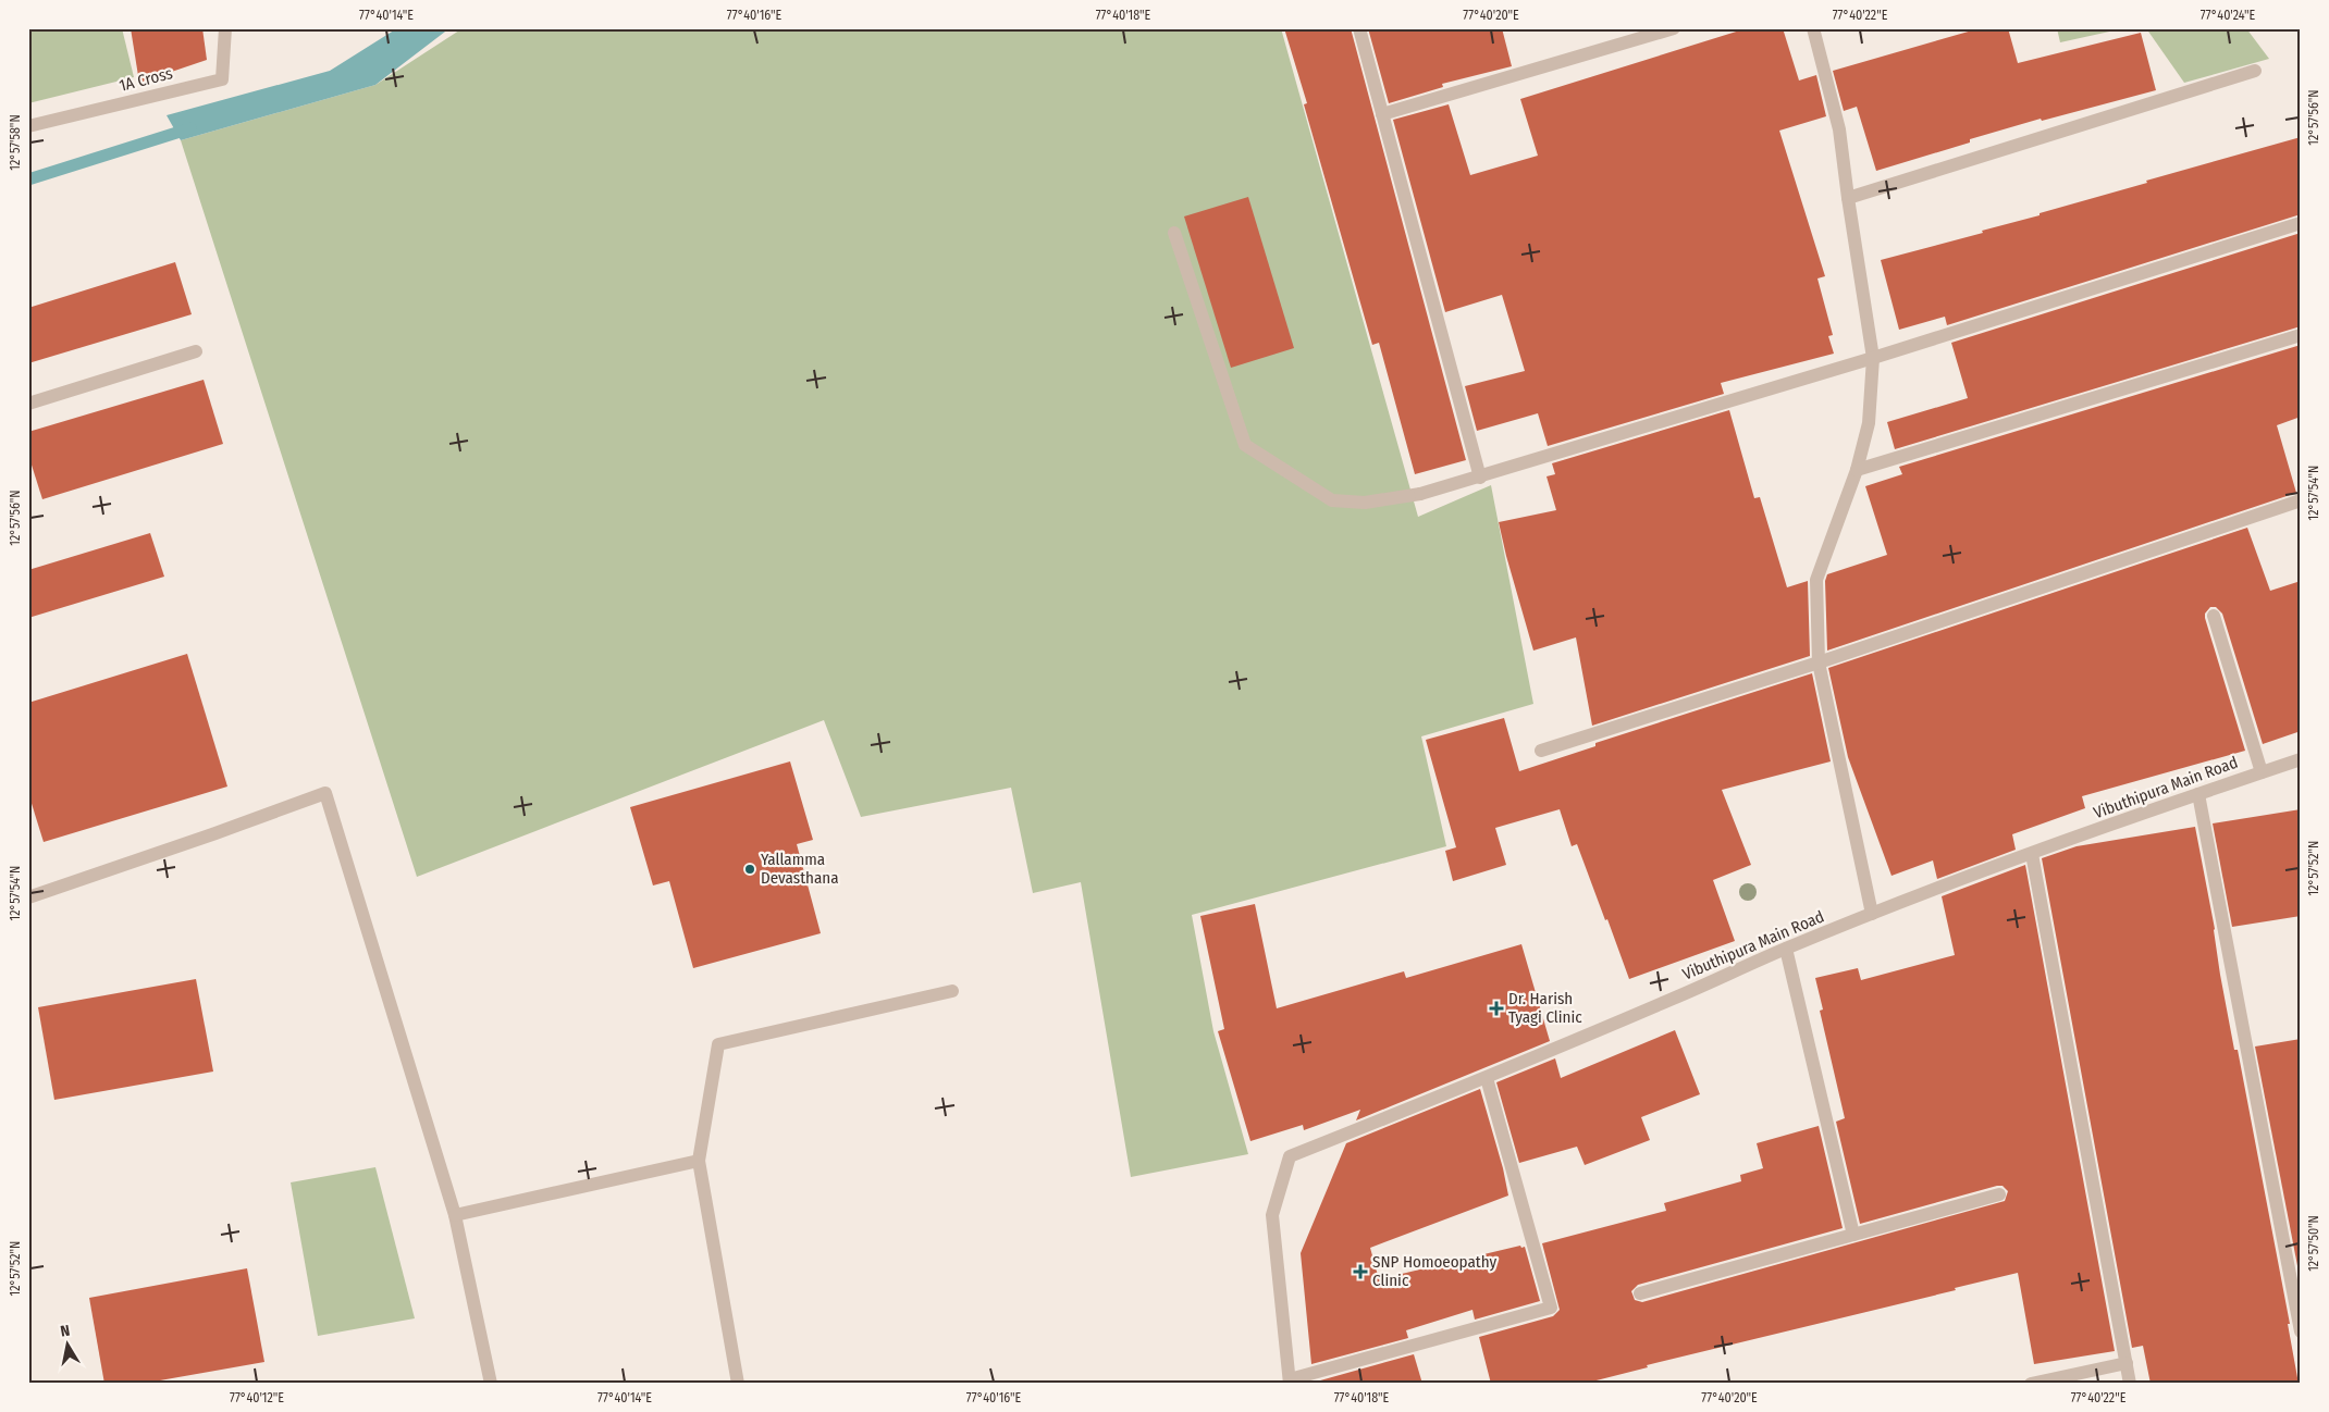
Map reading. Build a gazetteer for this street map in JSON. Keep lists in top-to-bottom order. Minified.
{"streets":{"street":["1A Cross","Vibuthipura Main Road"]},"places":{"other":["Yallamma Devasthana"],"health":["Dr. Harish Tyagi Clinic","SNP Homoeopathy Clinic"]},"north":"top","coordinates":["77°40'14\"E","77°40'16\"E","77°40'18\"E","77°40'20\"E","77°40'22\"E","77°40'24\"E","12°57'56\"N","12°57'58\"N","12°57'54\"N","12°57'52\"N","12°57'50\"N","77°40'12\"E"]}
